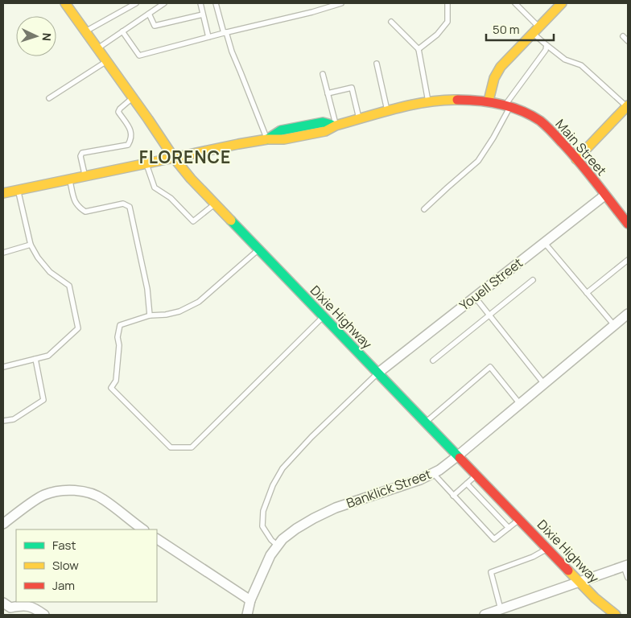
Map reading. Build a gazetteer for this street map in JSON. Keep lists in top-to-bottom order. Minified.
{"streets":{"main road":["Main Street","Dixie Highway"],"street":["Youell Street","Banklick Street"]},"crossings":[["Main Street","Youell Street"],["Main Street","Dixie Highway"],["Youell Street","Dixie Highway"],["Dixie Highway","Banklick Street"]],"districts":["FLORENCE"],"legend":["Fast","Slow","Jam"],"scale_bar":"50 m","north":"right"}
